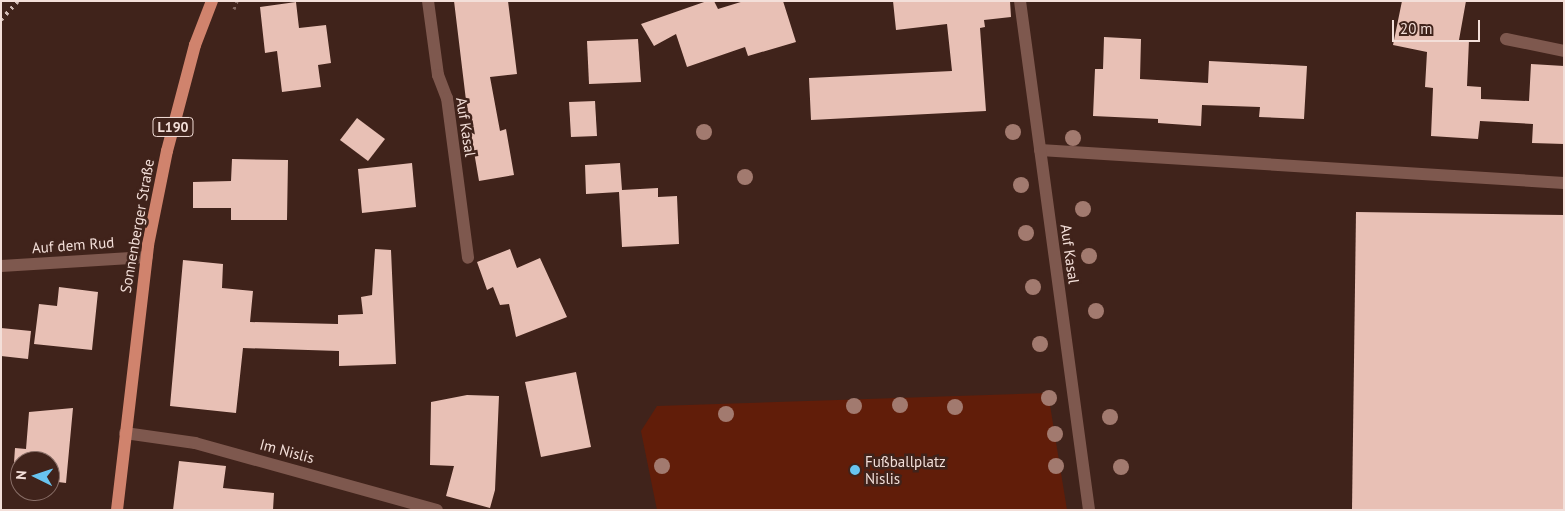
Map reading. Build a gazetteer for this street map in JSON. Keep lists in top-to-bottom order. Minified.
{"streets":{"main road":["L190","Sonnenberger Straße"],"street":["Auf Kasal","Auf dem Rud","Im Nislis"]},"crossings":[["L190","Sonnenberger Straße"],["L190","Im Nislis"],["Sonnenberger Straße","Auf dem Rud"],["Sonnenberger Straße","Im Nislis"]],"places":["Fußballplatz Nislis"],"scale_bar":"20 m","north":"left"}
